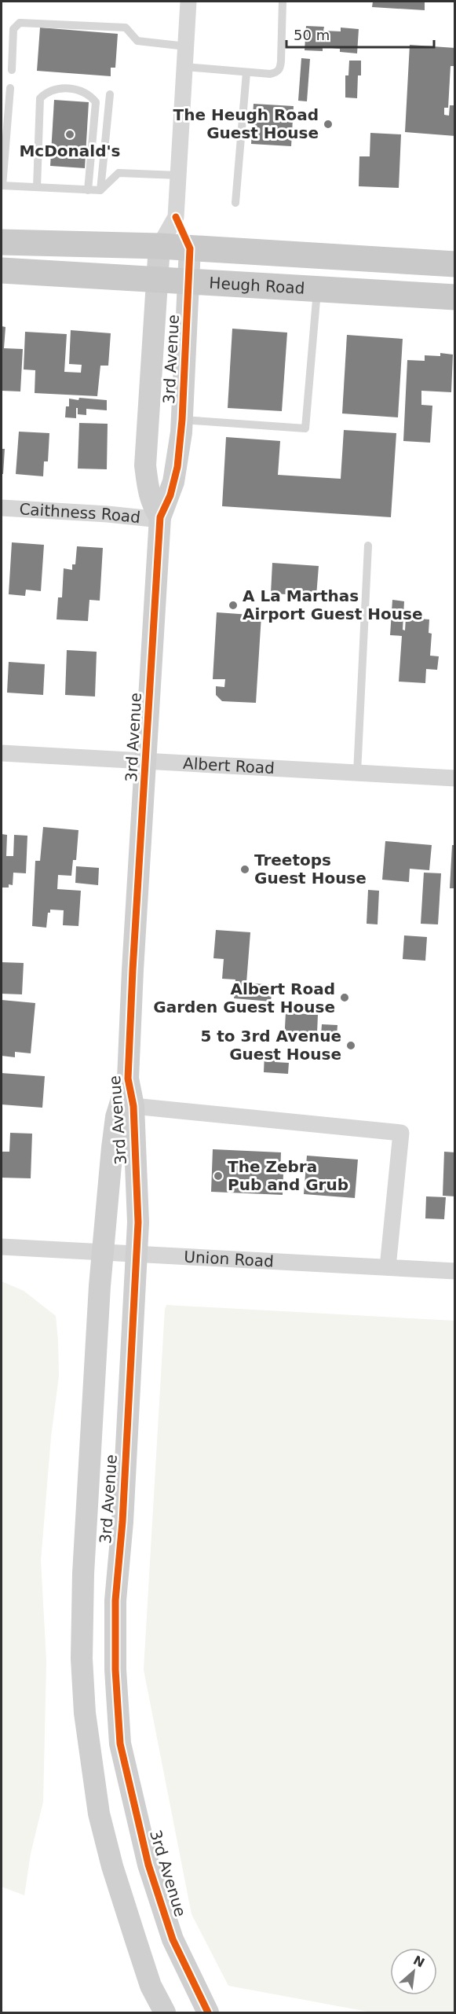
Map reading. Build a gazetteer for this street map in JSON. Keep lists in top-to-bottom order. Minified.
{"streets":{"main road":["Heugh Road"],"street":["3rd Avenue","Caithness Road","Albert Road","Union Road"]},"crossings":[["Heugh Road","3rd Avenue"],["3rd Avenue","Caithness Road"],["3rd Avenue","Albert Road"],["3rd Avenue","Union Road"]],"places":["The Heugh Road Guest House","McDonald's","A La Marthas Airport Guest House","Treetops Guest House","Albert Road Garden Guest House","5 to 3rd Avenue Guest House","The Zebra Pub and Grub"],"scale_bar":"50 m","north":"top right"}
